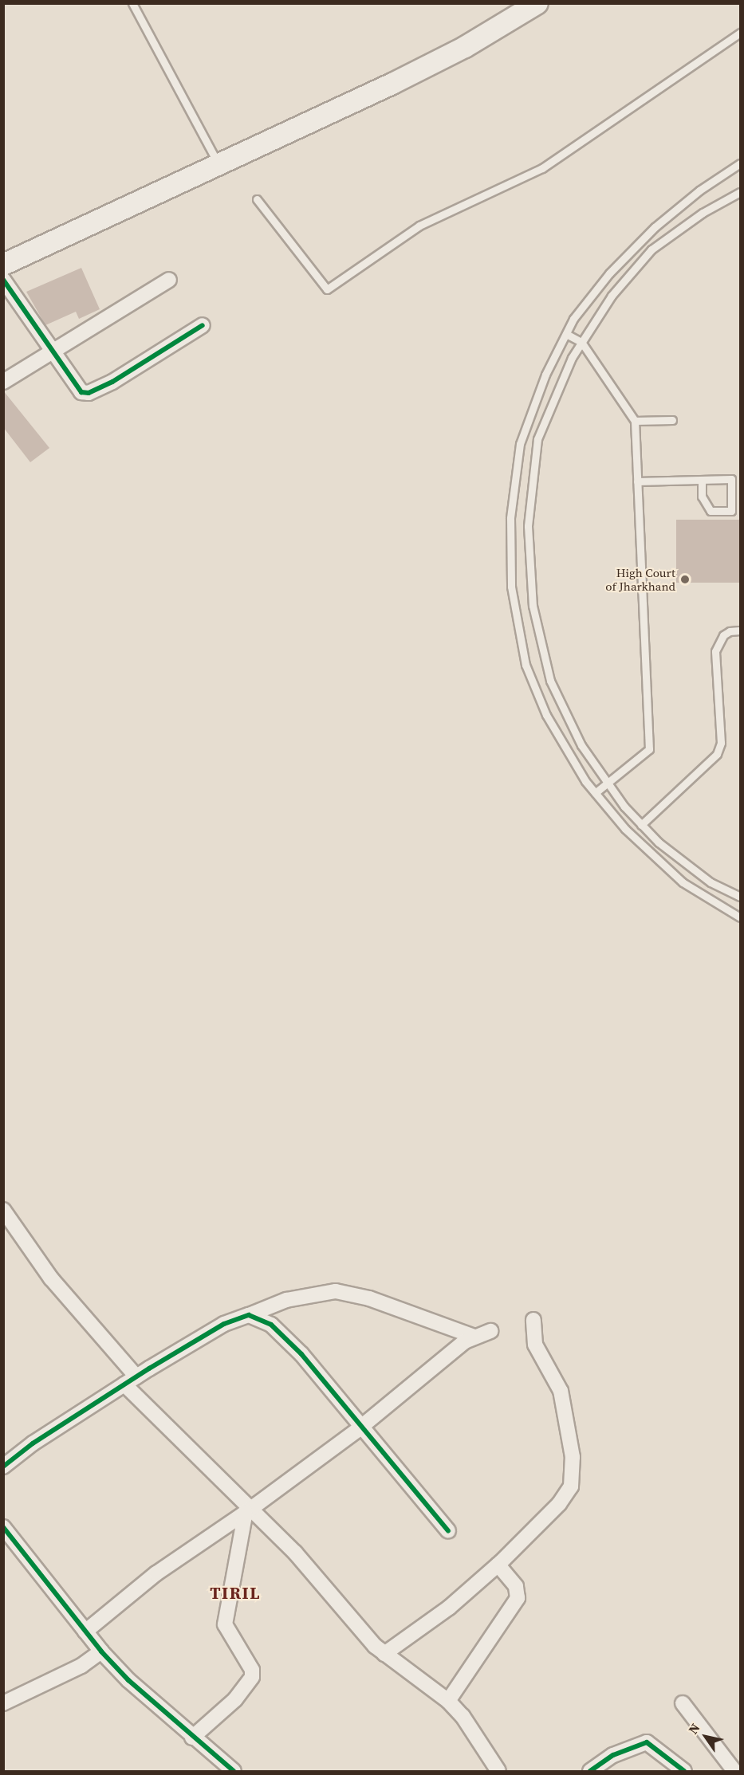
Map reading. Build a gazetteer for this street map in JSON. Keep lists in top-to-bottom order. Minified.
{"districts":["TIRIL"],"places":["High Court of Jharkhand"],"north":"top left"}
